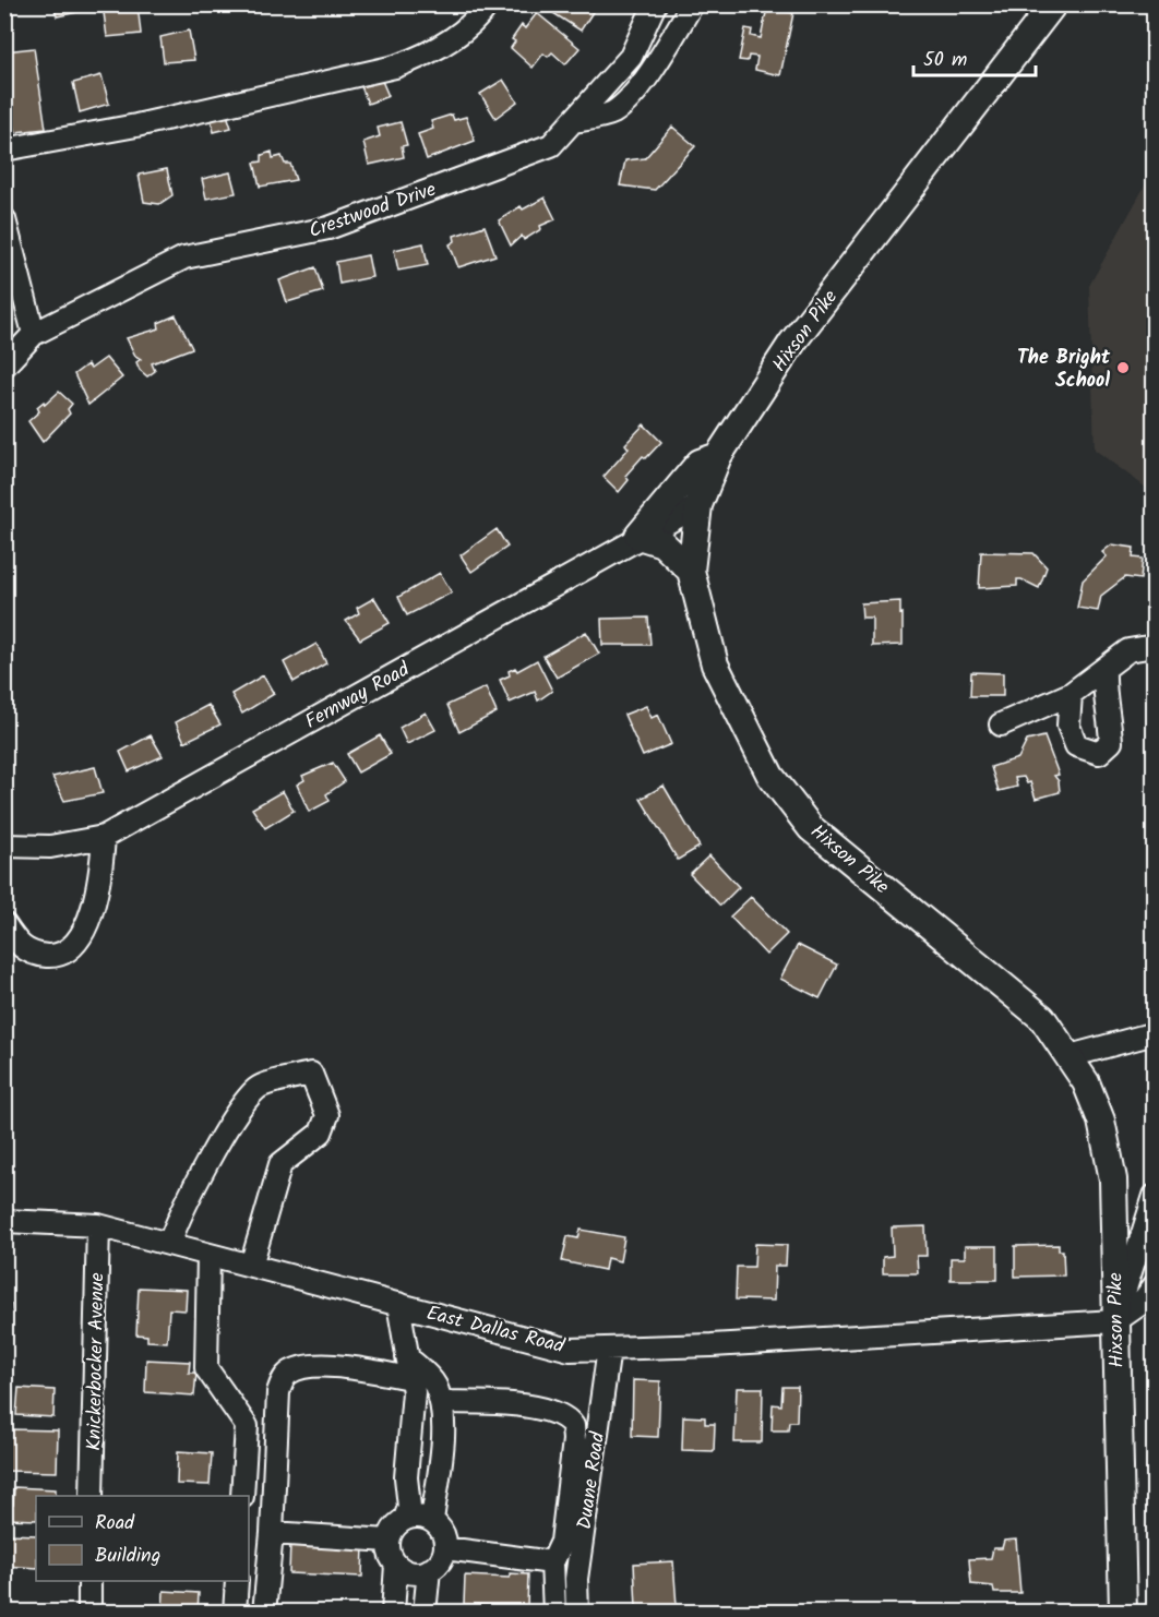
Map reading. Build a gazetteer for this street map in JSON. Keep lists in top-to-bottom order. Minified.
{"streets":{"main road":["Hixson Pike"],"street":["Crestwood Drive","Fernway Road","East Dallas Road","Knickerbocker Avenue","Duane Road"]},"crossings":[["Hixson Pike","Fernway Road"],["Hixson Pike","East Dallas Road"],["East Dallas Road","Knickerbocker Avenue"],["East Dallas Road","Duane Road"]],"places":["The Bright School"],"legend":["Road","Building"],"scale_bar":"50 m"}
